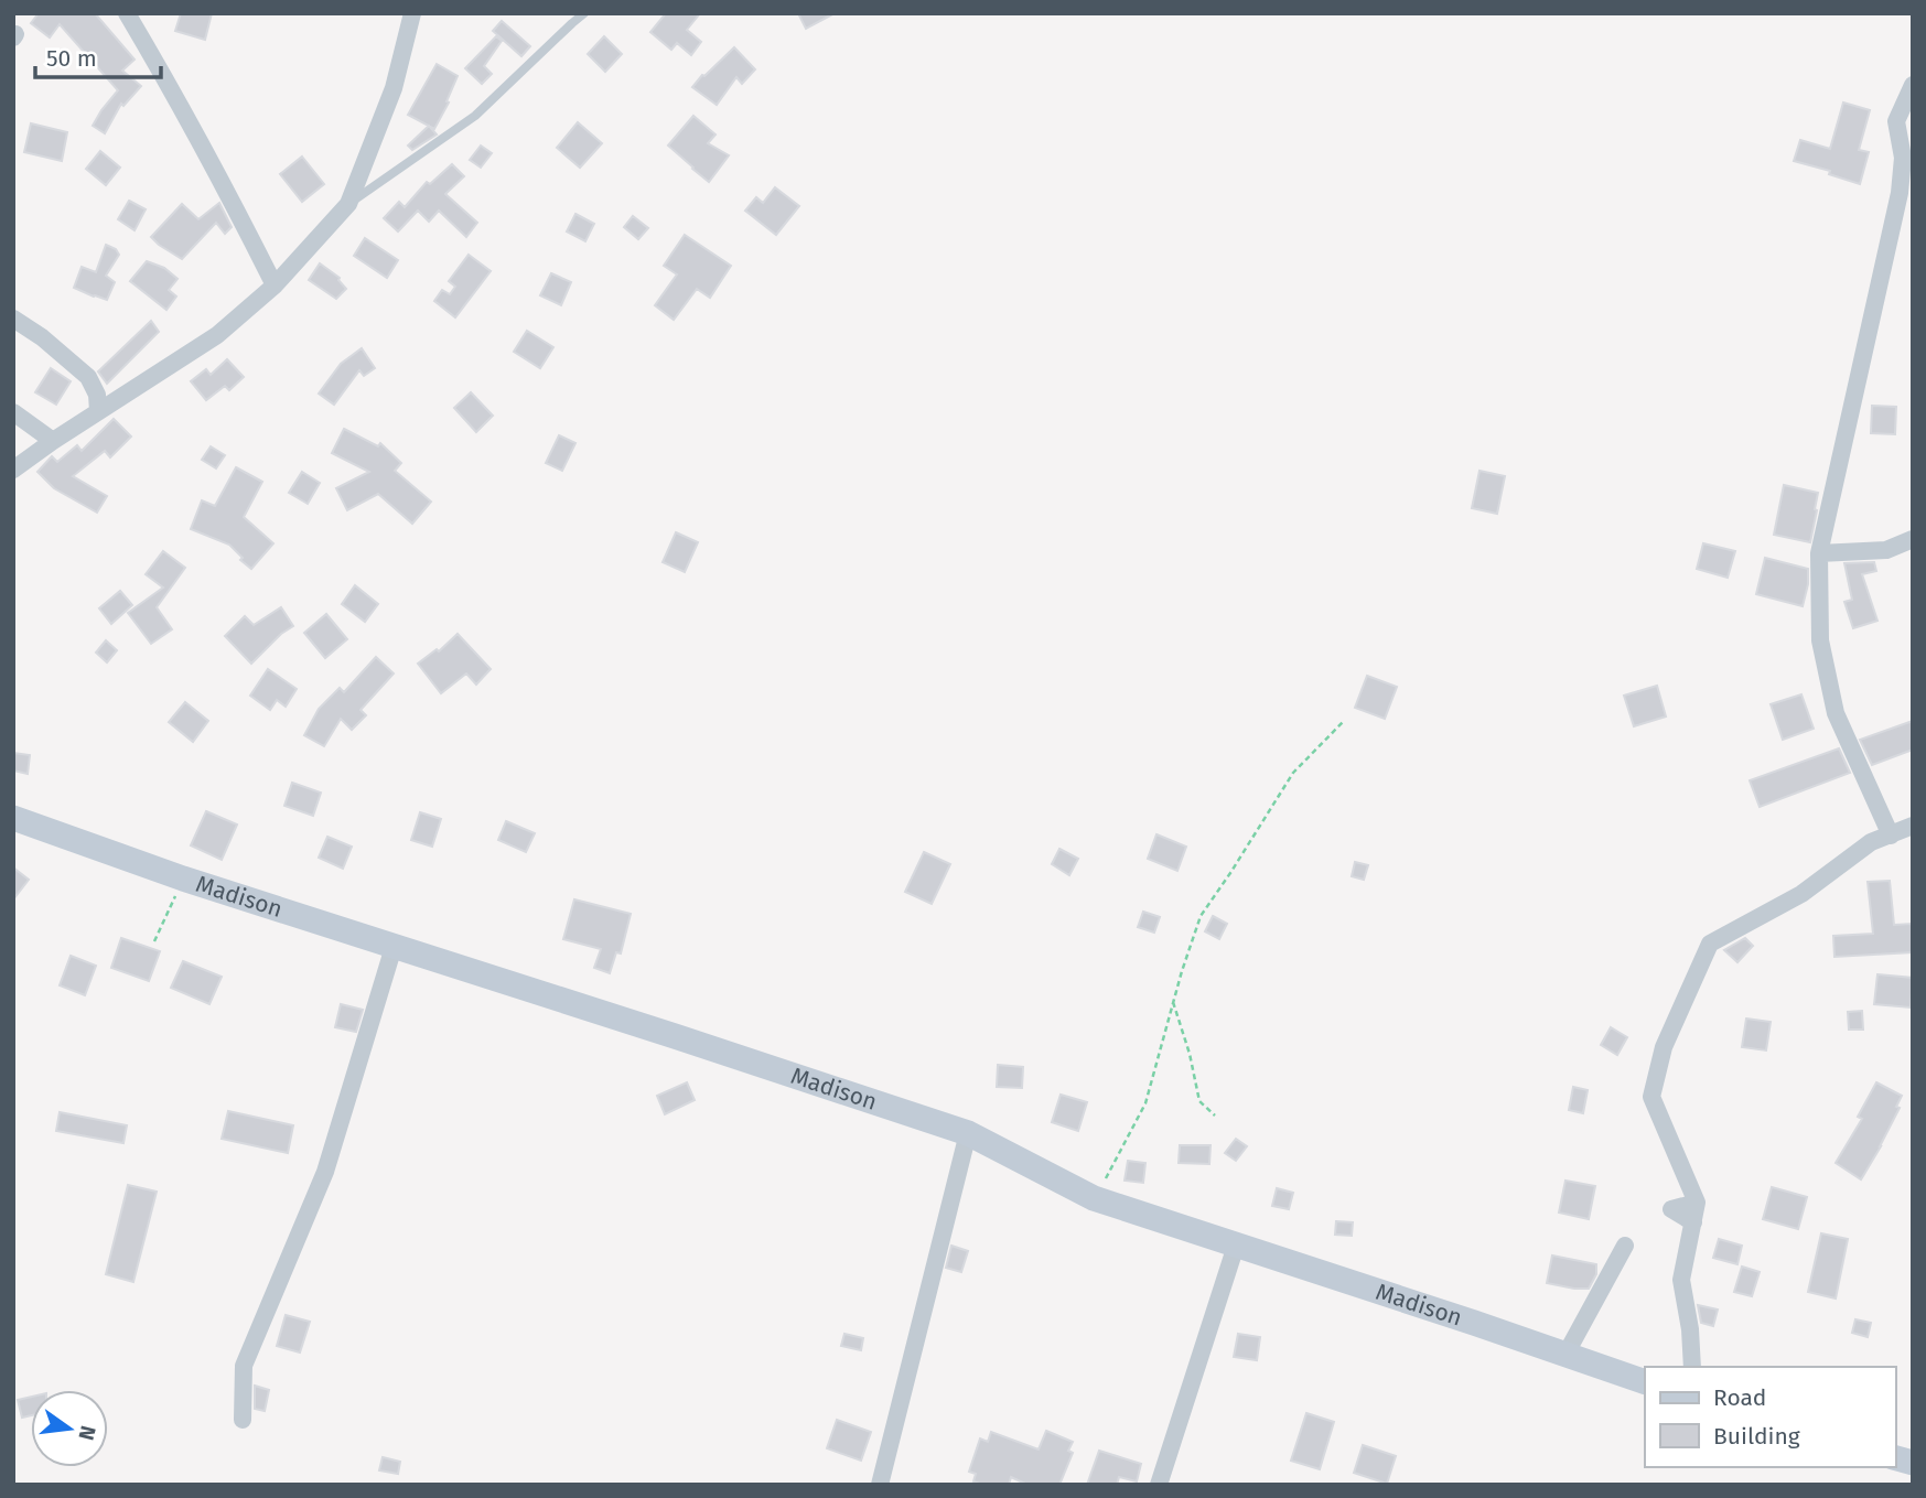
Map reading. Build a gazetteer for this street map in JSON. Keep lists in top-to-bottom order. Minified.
{"streets":{"street":["Madison"]},"legend":["Road","Building"],"scale_bar":"50 m","north":"right"}
